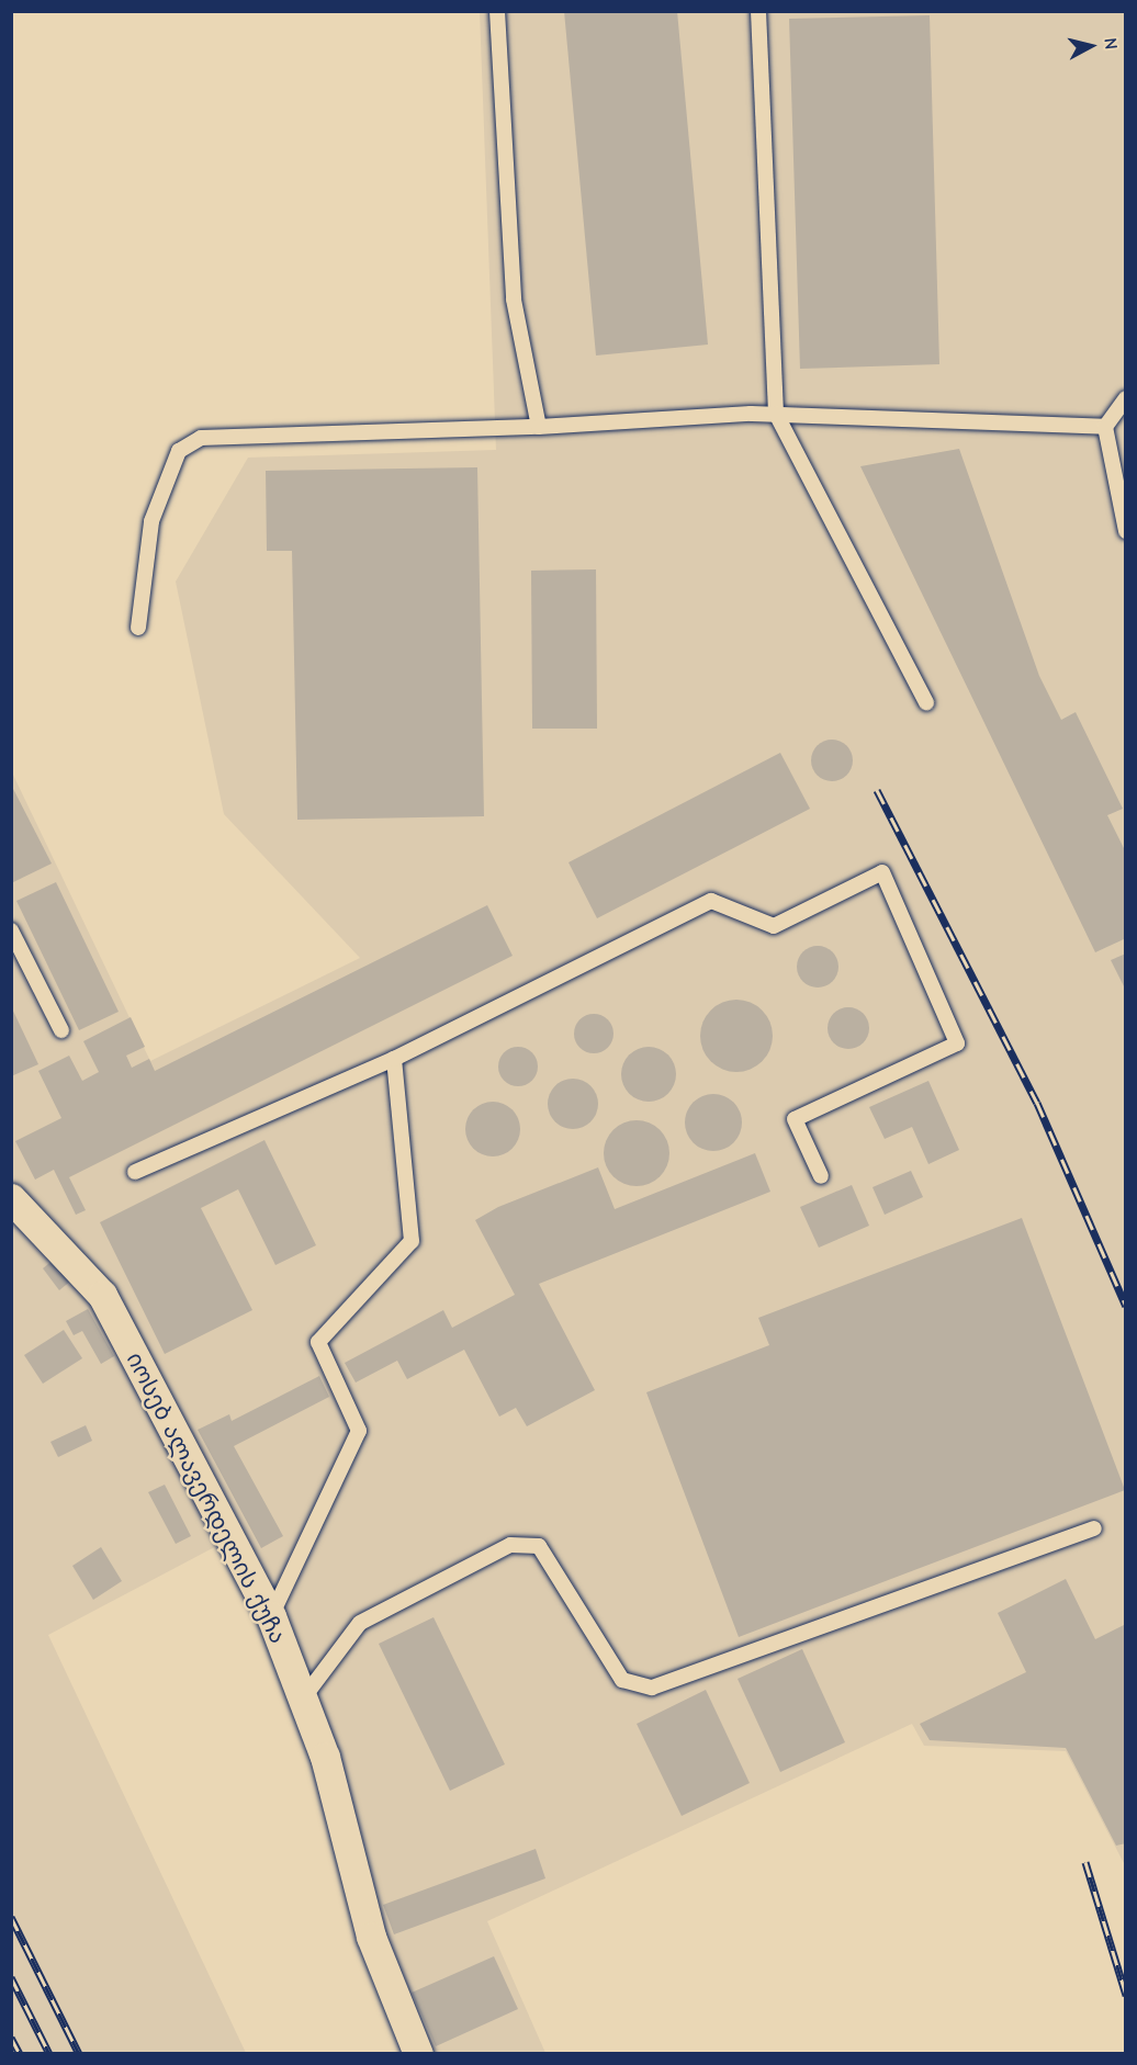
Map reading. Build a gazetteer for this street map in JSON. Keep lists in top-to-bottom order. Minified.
{"streets":{"street":["იოსებ ალავერდელის ქუჩა"]},"north":"right"}
